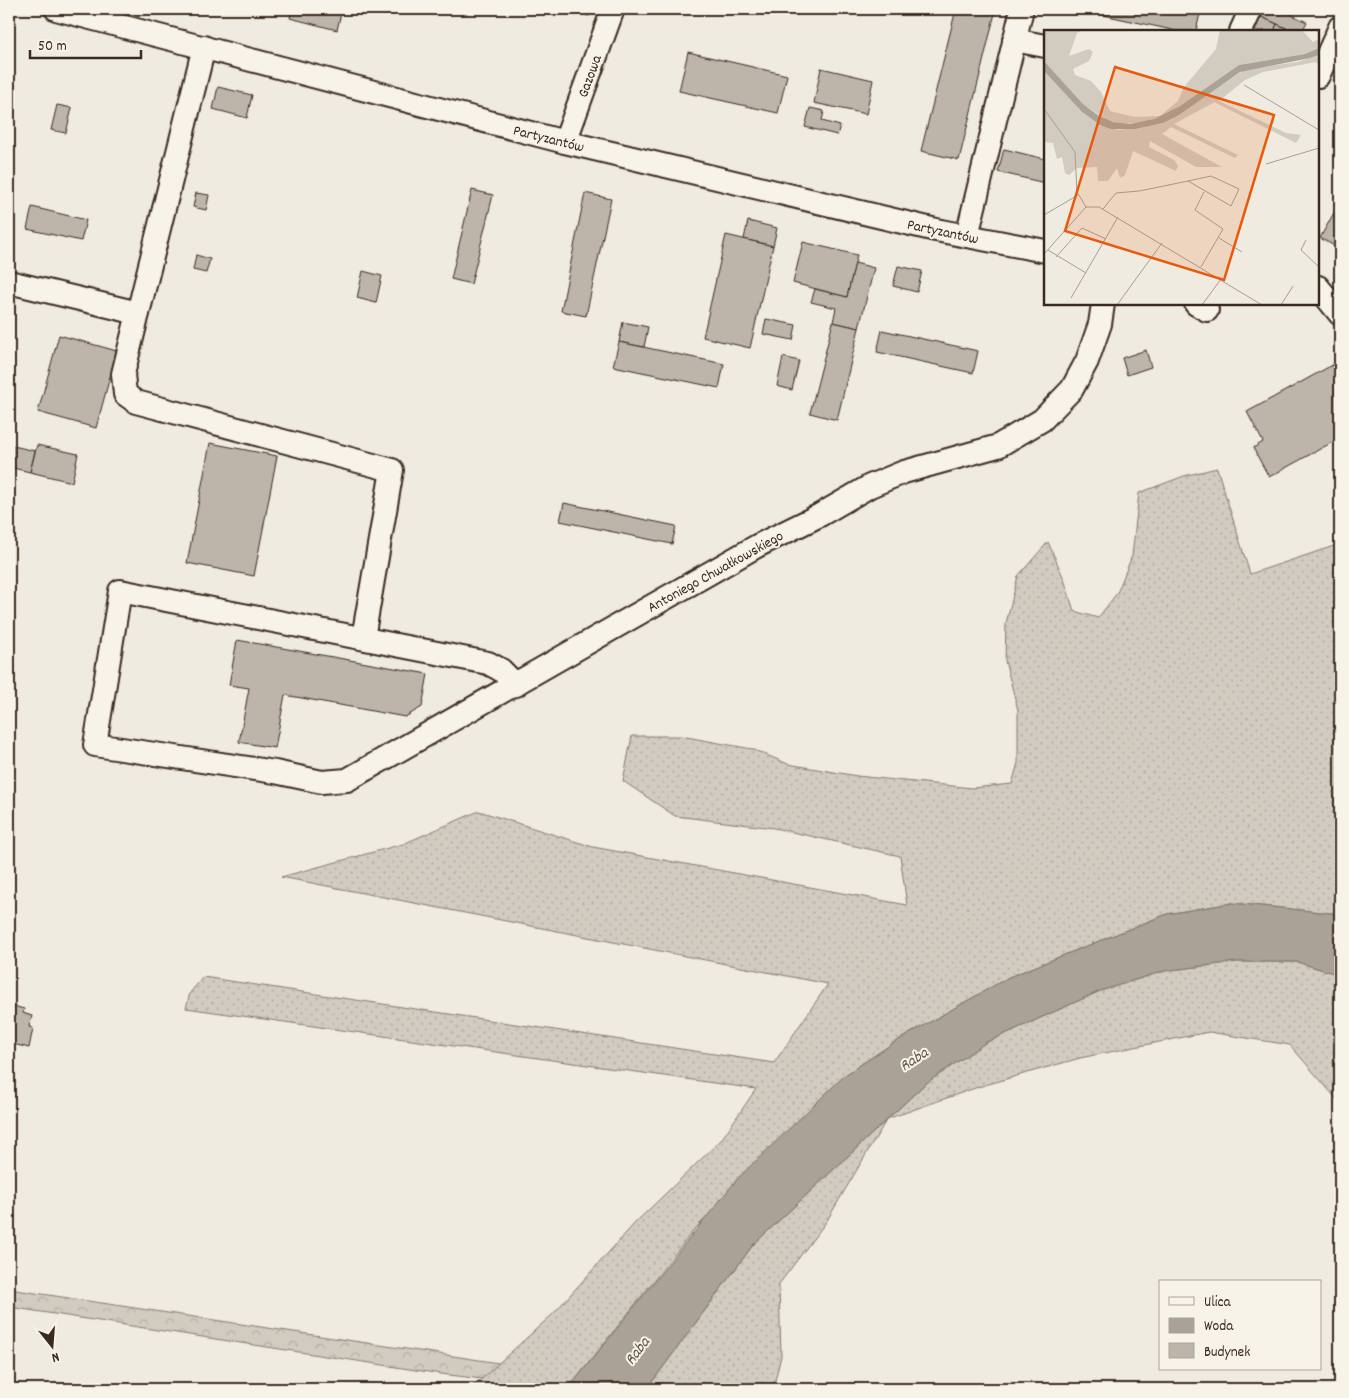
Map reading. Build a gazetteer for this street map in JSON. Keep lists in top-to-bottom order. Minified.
{"streets":{"street":["Gazowa","Partyzantów","Antoniego Chwałkowskiego"]},"crossings":[["Gazowa","Partyzantów"]],"water":["Raba"],"legend":["Ulica","Woda","Budynek"],"scale_bar":"50 m","north":"bottom"}
